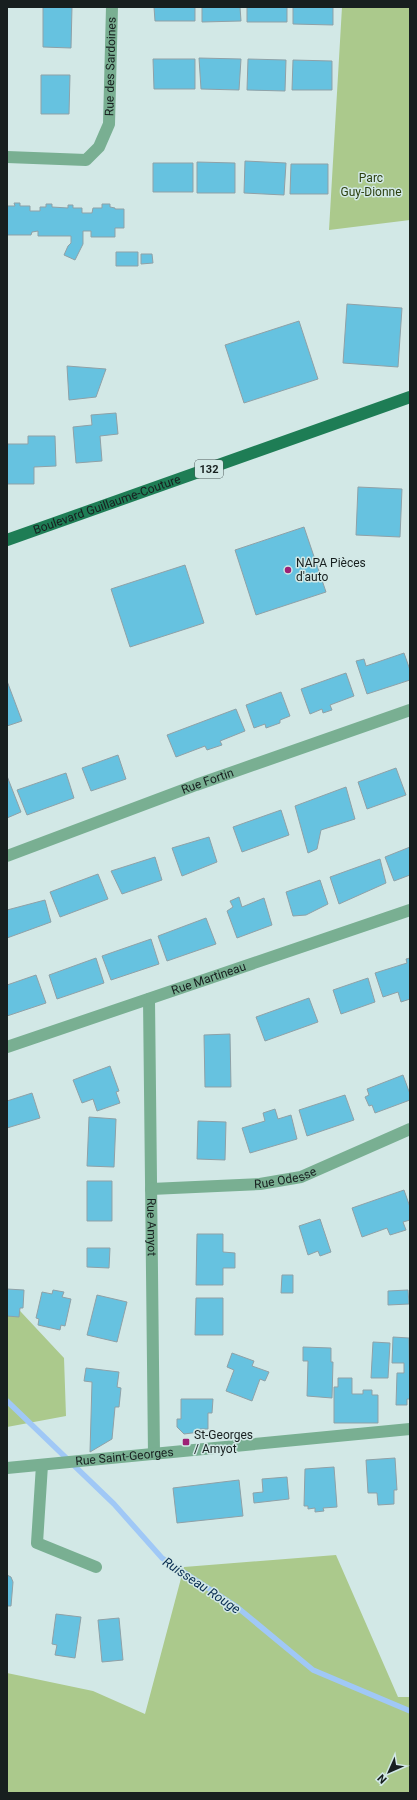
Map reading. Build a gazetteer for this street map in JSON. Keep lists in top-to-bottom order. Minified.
{"streets":{"main road":["132","Boulevard Guillaume-Couture"],"street":["Rue des Sardoines","Rue Fortin","Rue Martineau","Rue Odesse","Rue Amyot","Rue Saint-Georges"]},"crossings":[["Rue Martineau","Rue Amyot"],["Rue Odesse","Rue Amyot"],["Rue Amyot","Rue Saint-Georges"]],"water":["Ruisseau Rouge"],"parks":["Parc Guy-Dionne"],"places":{"other":["NAPA Pièces d'auto"],"transit":["St-Georges / Amyot"]},"north":"bottom left"}
